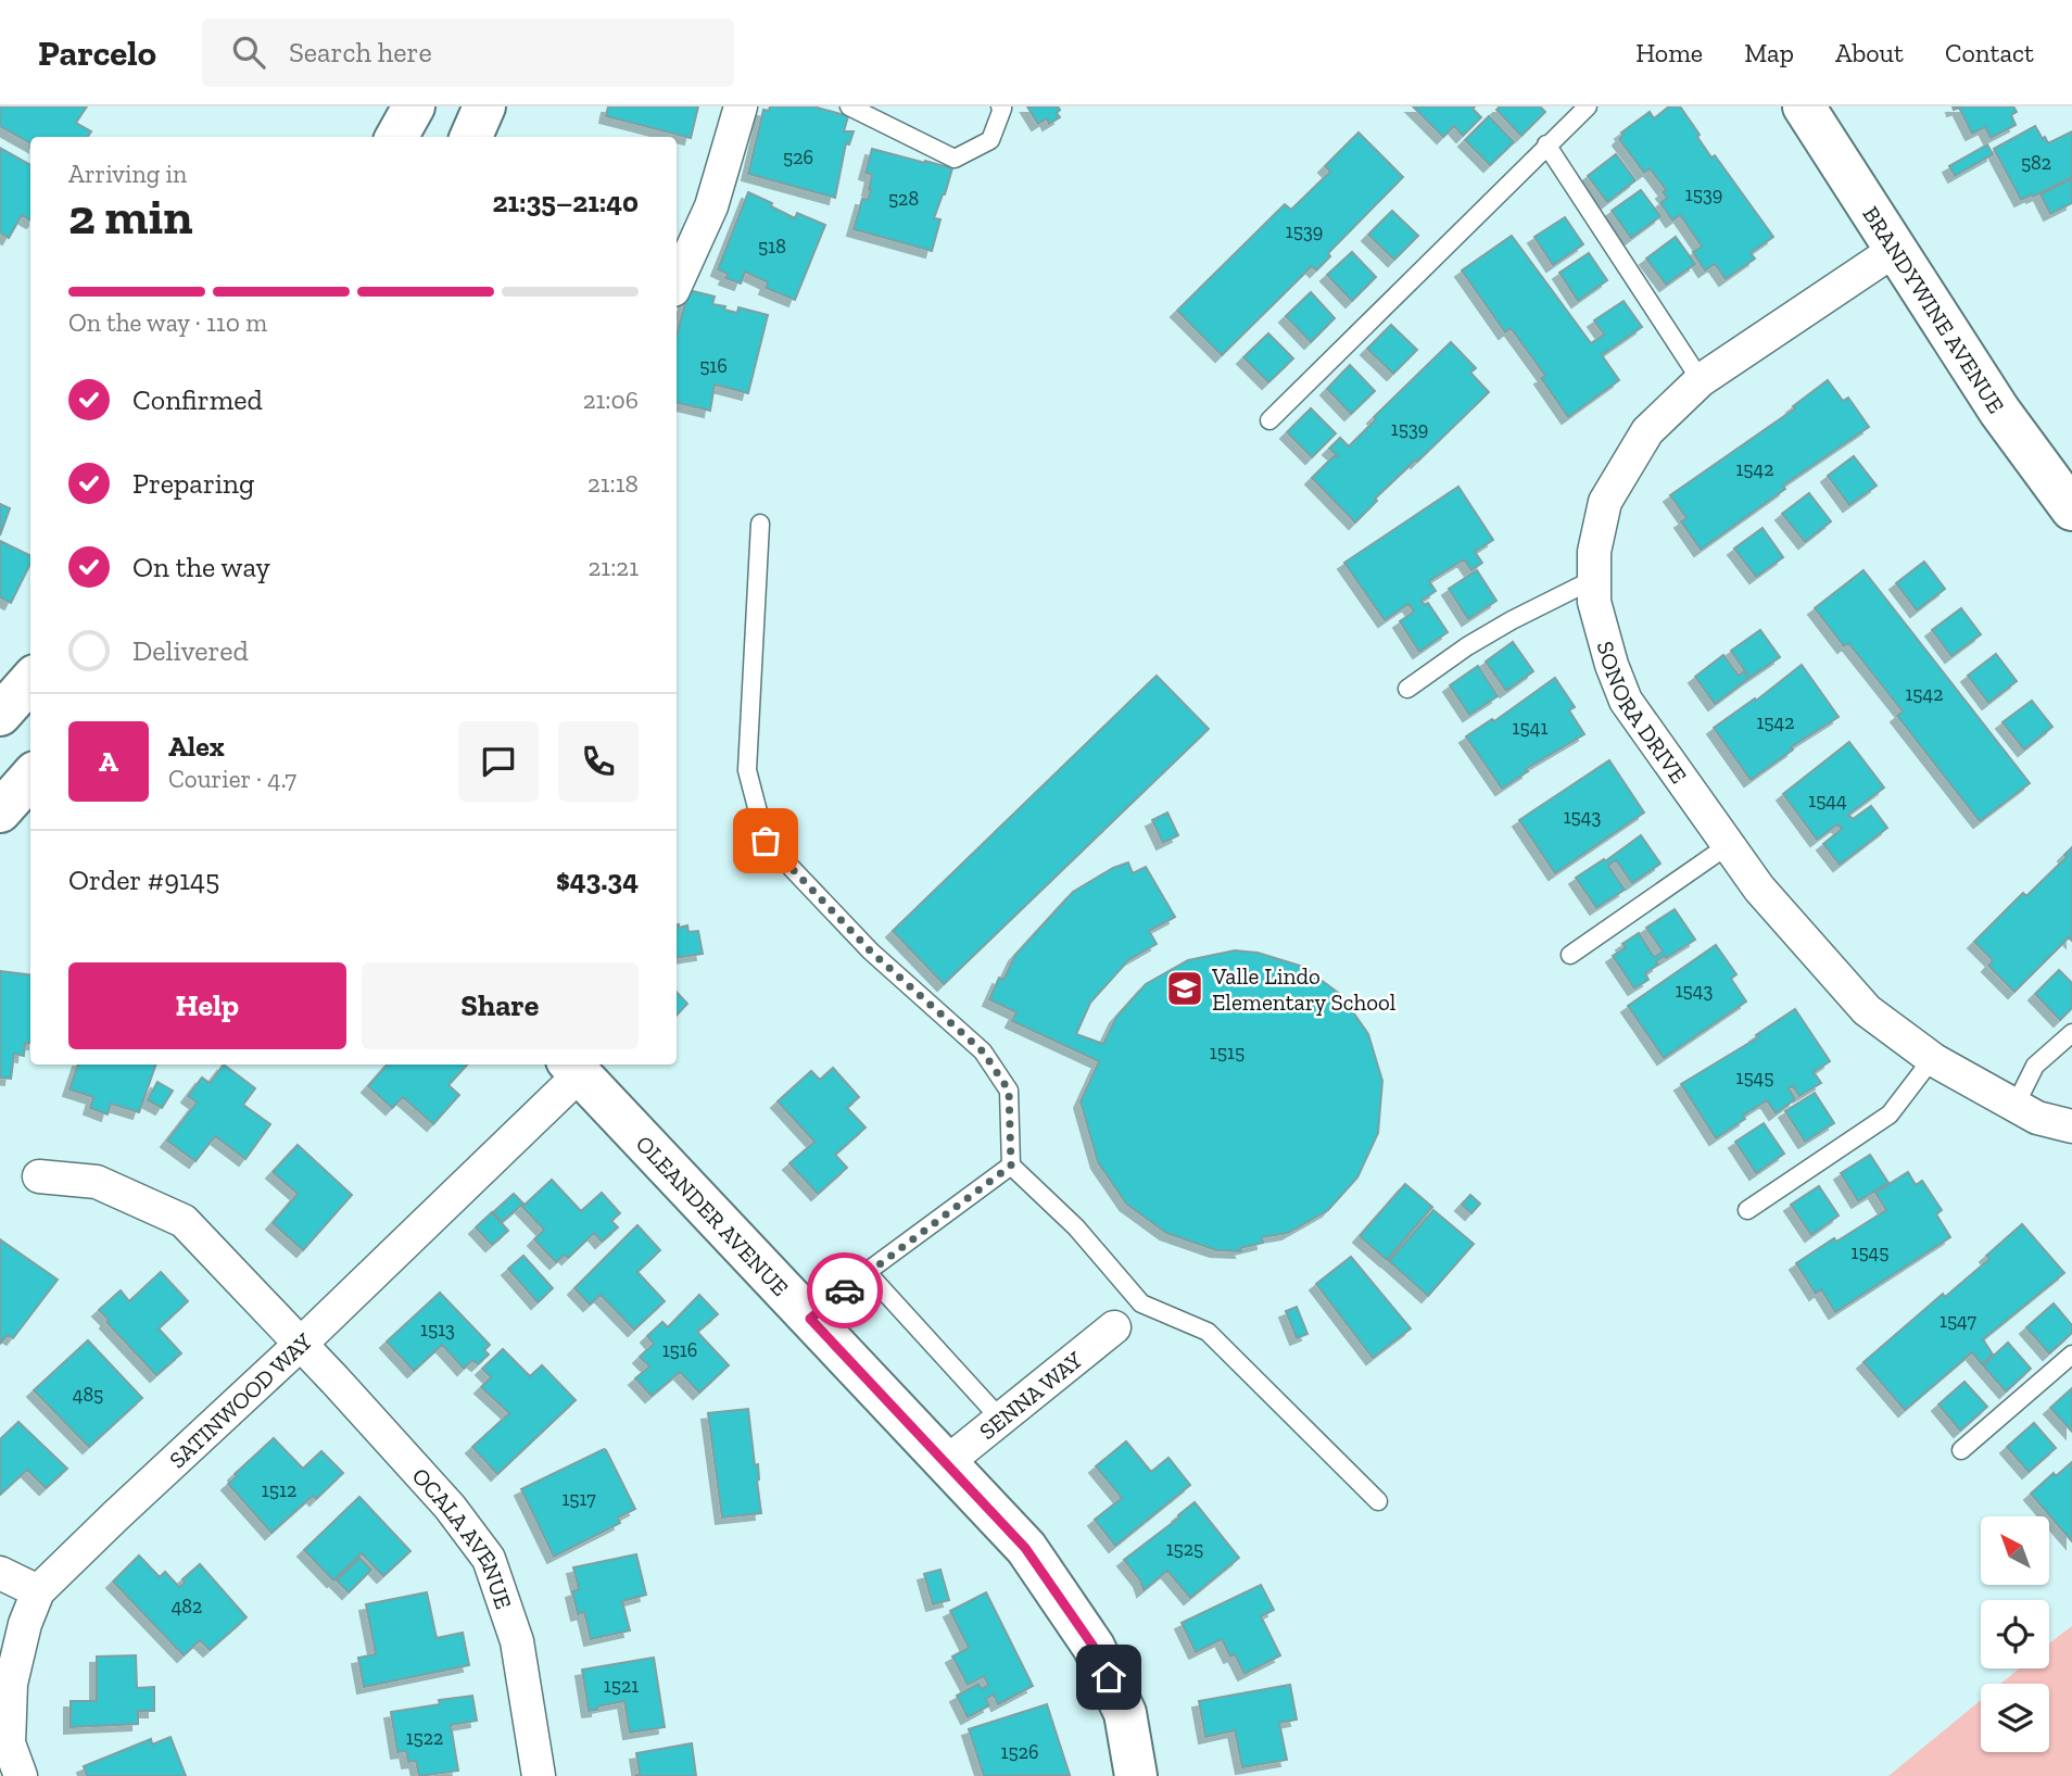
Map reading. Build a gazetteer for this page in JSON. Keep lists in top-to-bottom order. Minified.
{"streets":{"street":["BRANDYWINE AVENUE","SONORA DRIVE","OLEANDER AVENUE","SENNA WAY","SATINWOOD WAY","OCALA AVENUE"]},"crossings":[["BRANDYWINE AVENUE","SONORA DRIVE"],["OLEANDER AVENUE","SENNA WAY"],["OLEANDER AVENUE","SATINWOOD WAY"],["SATINWOOD WAY","OCALA AVENUE"]],"places":{"school or university":["Valle Lindo Elementary School"]},"house_numbers":["526","582","1539","528","1539","518","516","1539","1542","1542","1542","1541","1544","1543","1543","1515","1545","1545","1547","1513","1516","485","1512","1517","1525","482","1521","1522","1526"],"north":"top left","page":{"header":"Parcelo","search":"Search here","nav":["Home","Map","About","Contact"],"heading":["2 min","Arriving in","21:35–21:40"],"panel":["Alex","Courier · 4.7","Order #9145","$43.34"],"bar":"On the way · 110 m","list":[["Confirmed","21:06"],["Preparing","21:18"],["On the way","21:21"],"Delivered"],"round":"A","buttons":["Help","Share"]}}
